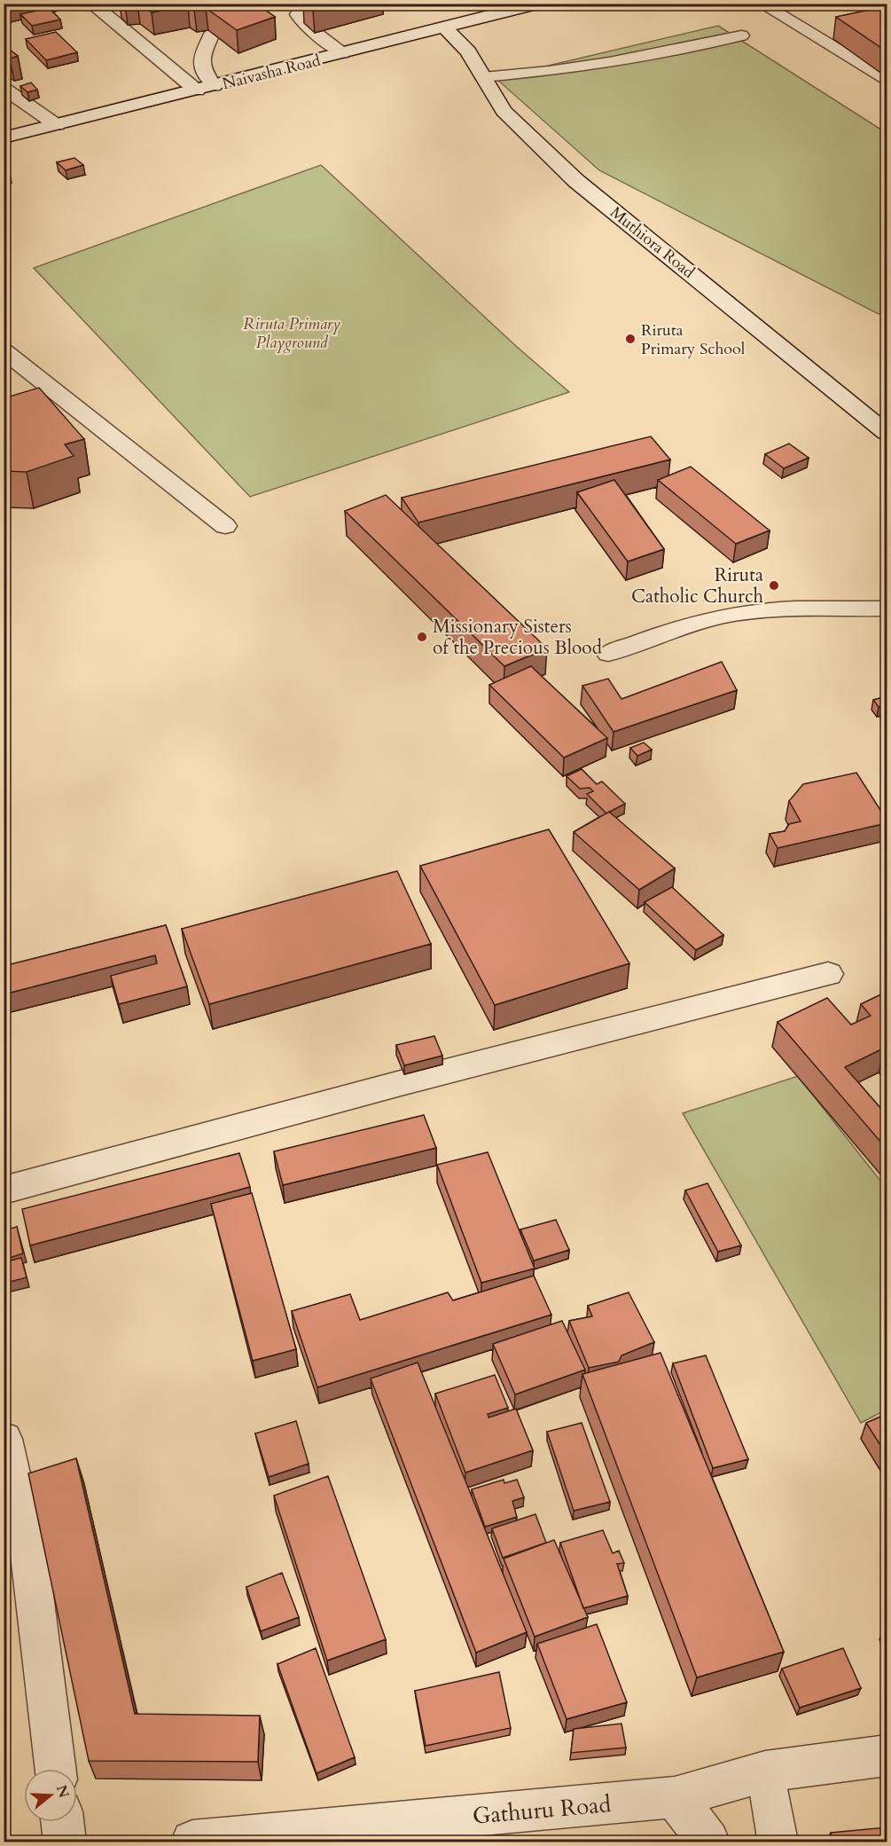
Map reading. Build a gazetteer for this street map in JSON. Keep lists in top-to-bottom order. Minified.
{"streets":{"street":["Naivasha Road","Muthiora Road","Gathuru Road"]},"crossings":[["Naivasha Road","Muthiora Road"]],"parks":["Riruta Primary Playground"],"places":["Riruta Primary School","Riruta Catholic Church","Missionary Sisters of the Precious Blood"],"north":"right"}
